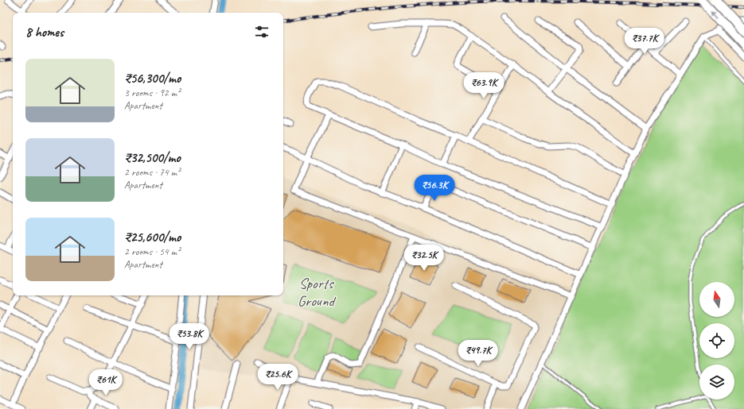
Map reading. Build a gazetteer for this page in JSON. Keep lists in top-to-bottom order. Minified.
{"parks":["Sports Ground"],"north":"top","page":{"heading":"8 homes","price":["₹37.7K","₹63.9K","₹56.3K","₹32.5K","₹53.8K","₹49.7K","₹25.6K","₹61K"],"list":[{"name":"₹56,300/mo","note":"3 rooms · 92 m² · Apartment"},{"name":"₹32,500/mo","note":"2 rooms · 74 m² · Apartment"},{"name":"₹25,600/mo","note":"2 rooms · 54 m² · Apartment"}]}}
